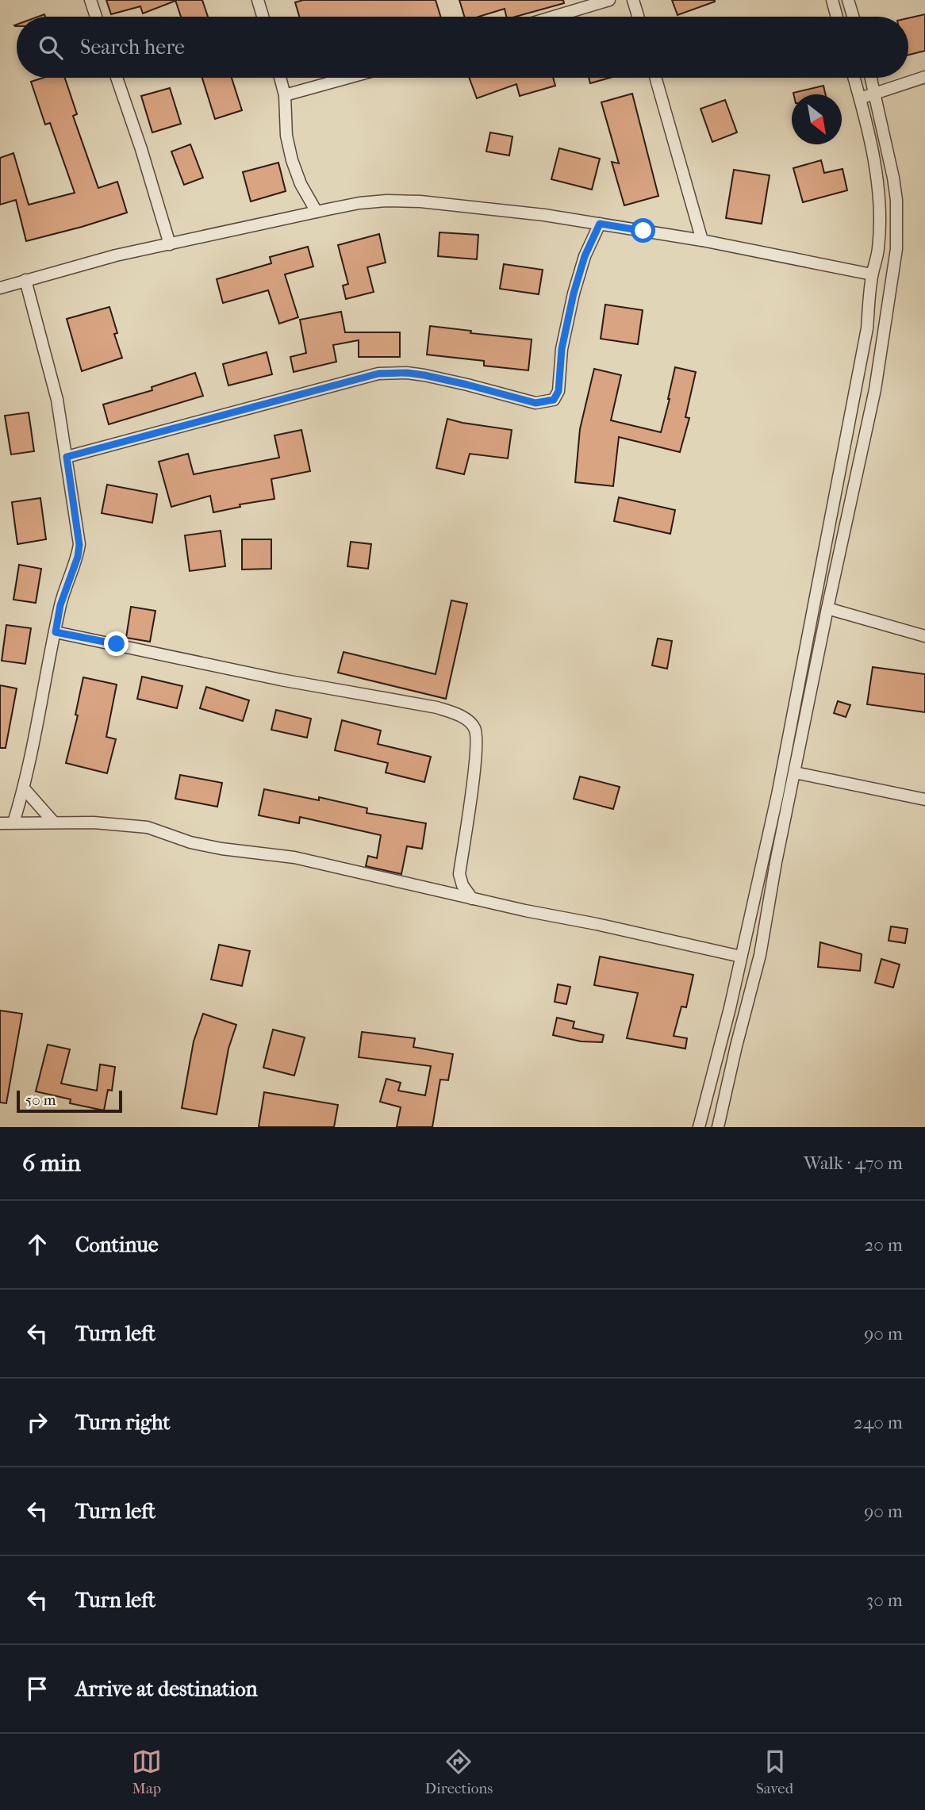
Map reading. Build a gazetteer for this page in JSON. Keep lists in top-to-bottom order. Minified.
{"scale_bar":"50 m","north":"bottom right","page":{"search":"Search here","scale":"50 m","heading":["6 min","Walk · 470 m"],"list":[["Continue","20 m"],["Turn left","90 m"],["Turn right","240 m"],["Turn left","90 m"],["Turn left","30 m"],"Arrive at destination"],"nav":["Map","Directions","Saved"]}}
